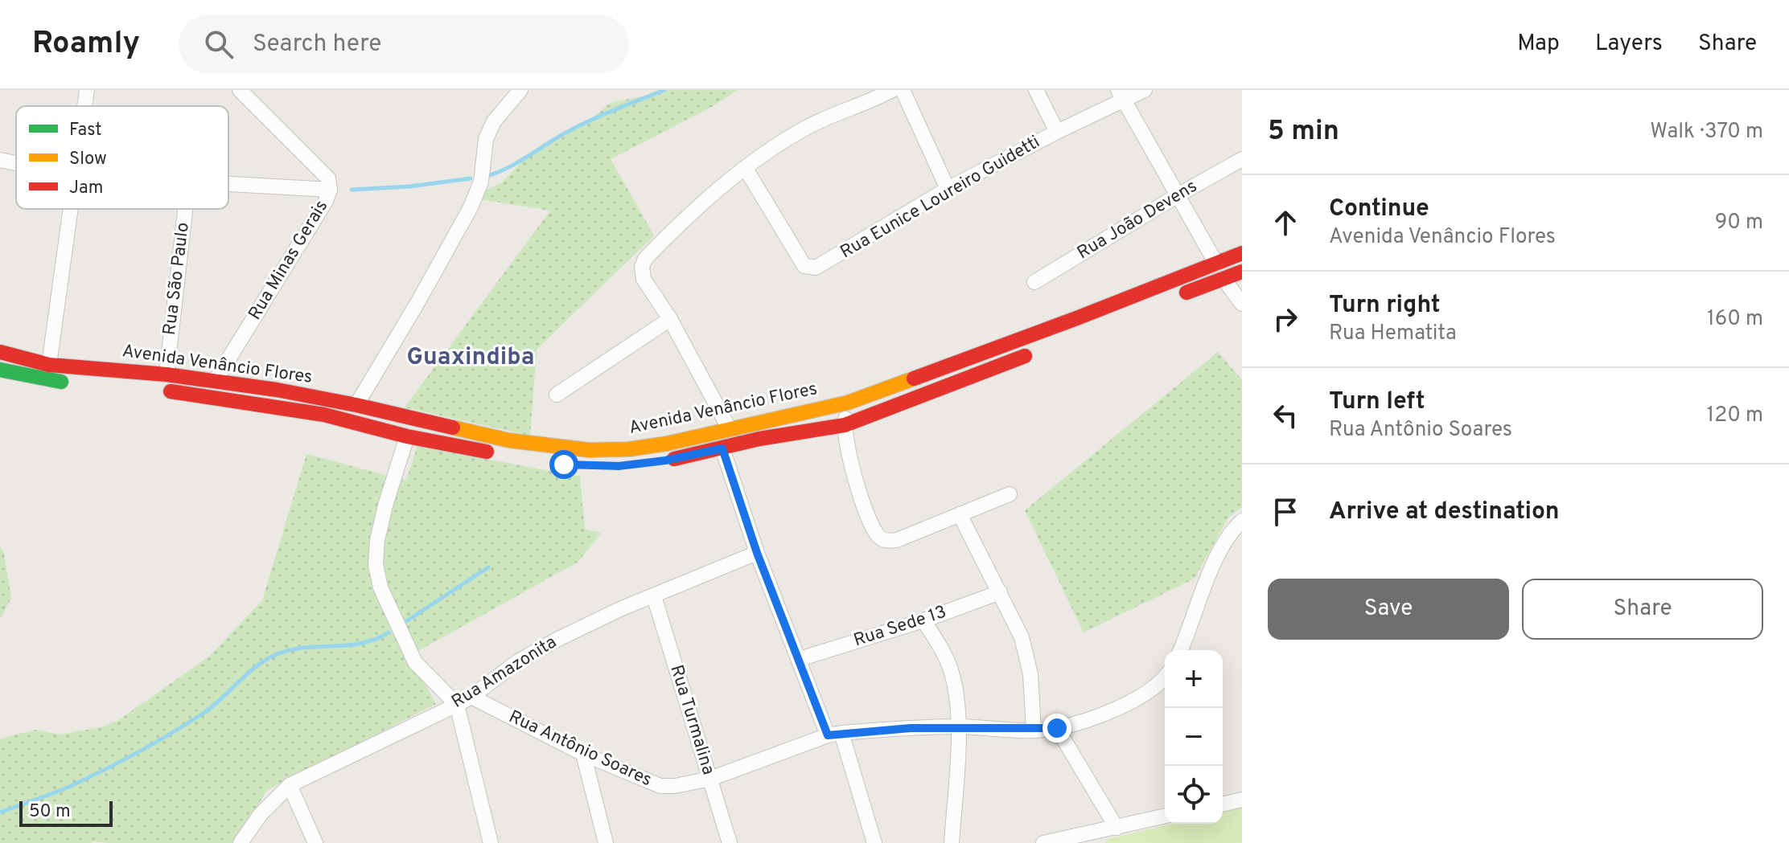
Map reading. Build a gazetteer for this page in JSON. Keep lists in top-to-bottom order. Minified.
{"streets":{"main road":["Avenida Venâncio Flores"],"street":["Rua Eunice Loureiro Guidetti","Rua João Devens","Rua Minas Gerais","Rua São Paulo","Rua Sede 13","Rua Amazonita","Rua Turmalina","Rua Antônio Soares"]},"crossings":[["Rua Minas Gerais","Avenida Venâncio Flores"],["Rua São Paulo","Avenida Venâncio Flores"],["Rua Amazonita","Rua Turmalina"],["Rua Amazonita","Rua Antônio Soares"],["Rua Turmalina","Rua Antônio Soares"]],"districts":["Guaxindiba"],"legend":["Fast","Slow","Jam"],"scale_bar":"50 m","page":{"header":"Roamly","search":"Search here","nav":["Map","Layers","Share"],"heading":["5 min","Walk · 370 m"],"list":[["Continue","Avenida Venâncio Flores","90 m"],["Turn right","Rua Hematita","160 m"],["Turn left","Rua Antônio Soares","120 m"],"Arrive at destination"],"buttons":["Save","Share"],"map_buttons":["+","−"],"scale":"50 m"}}
